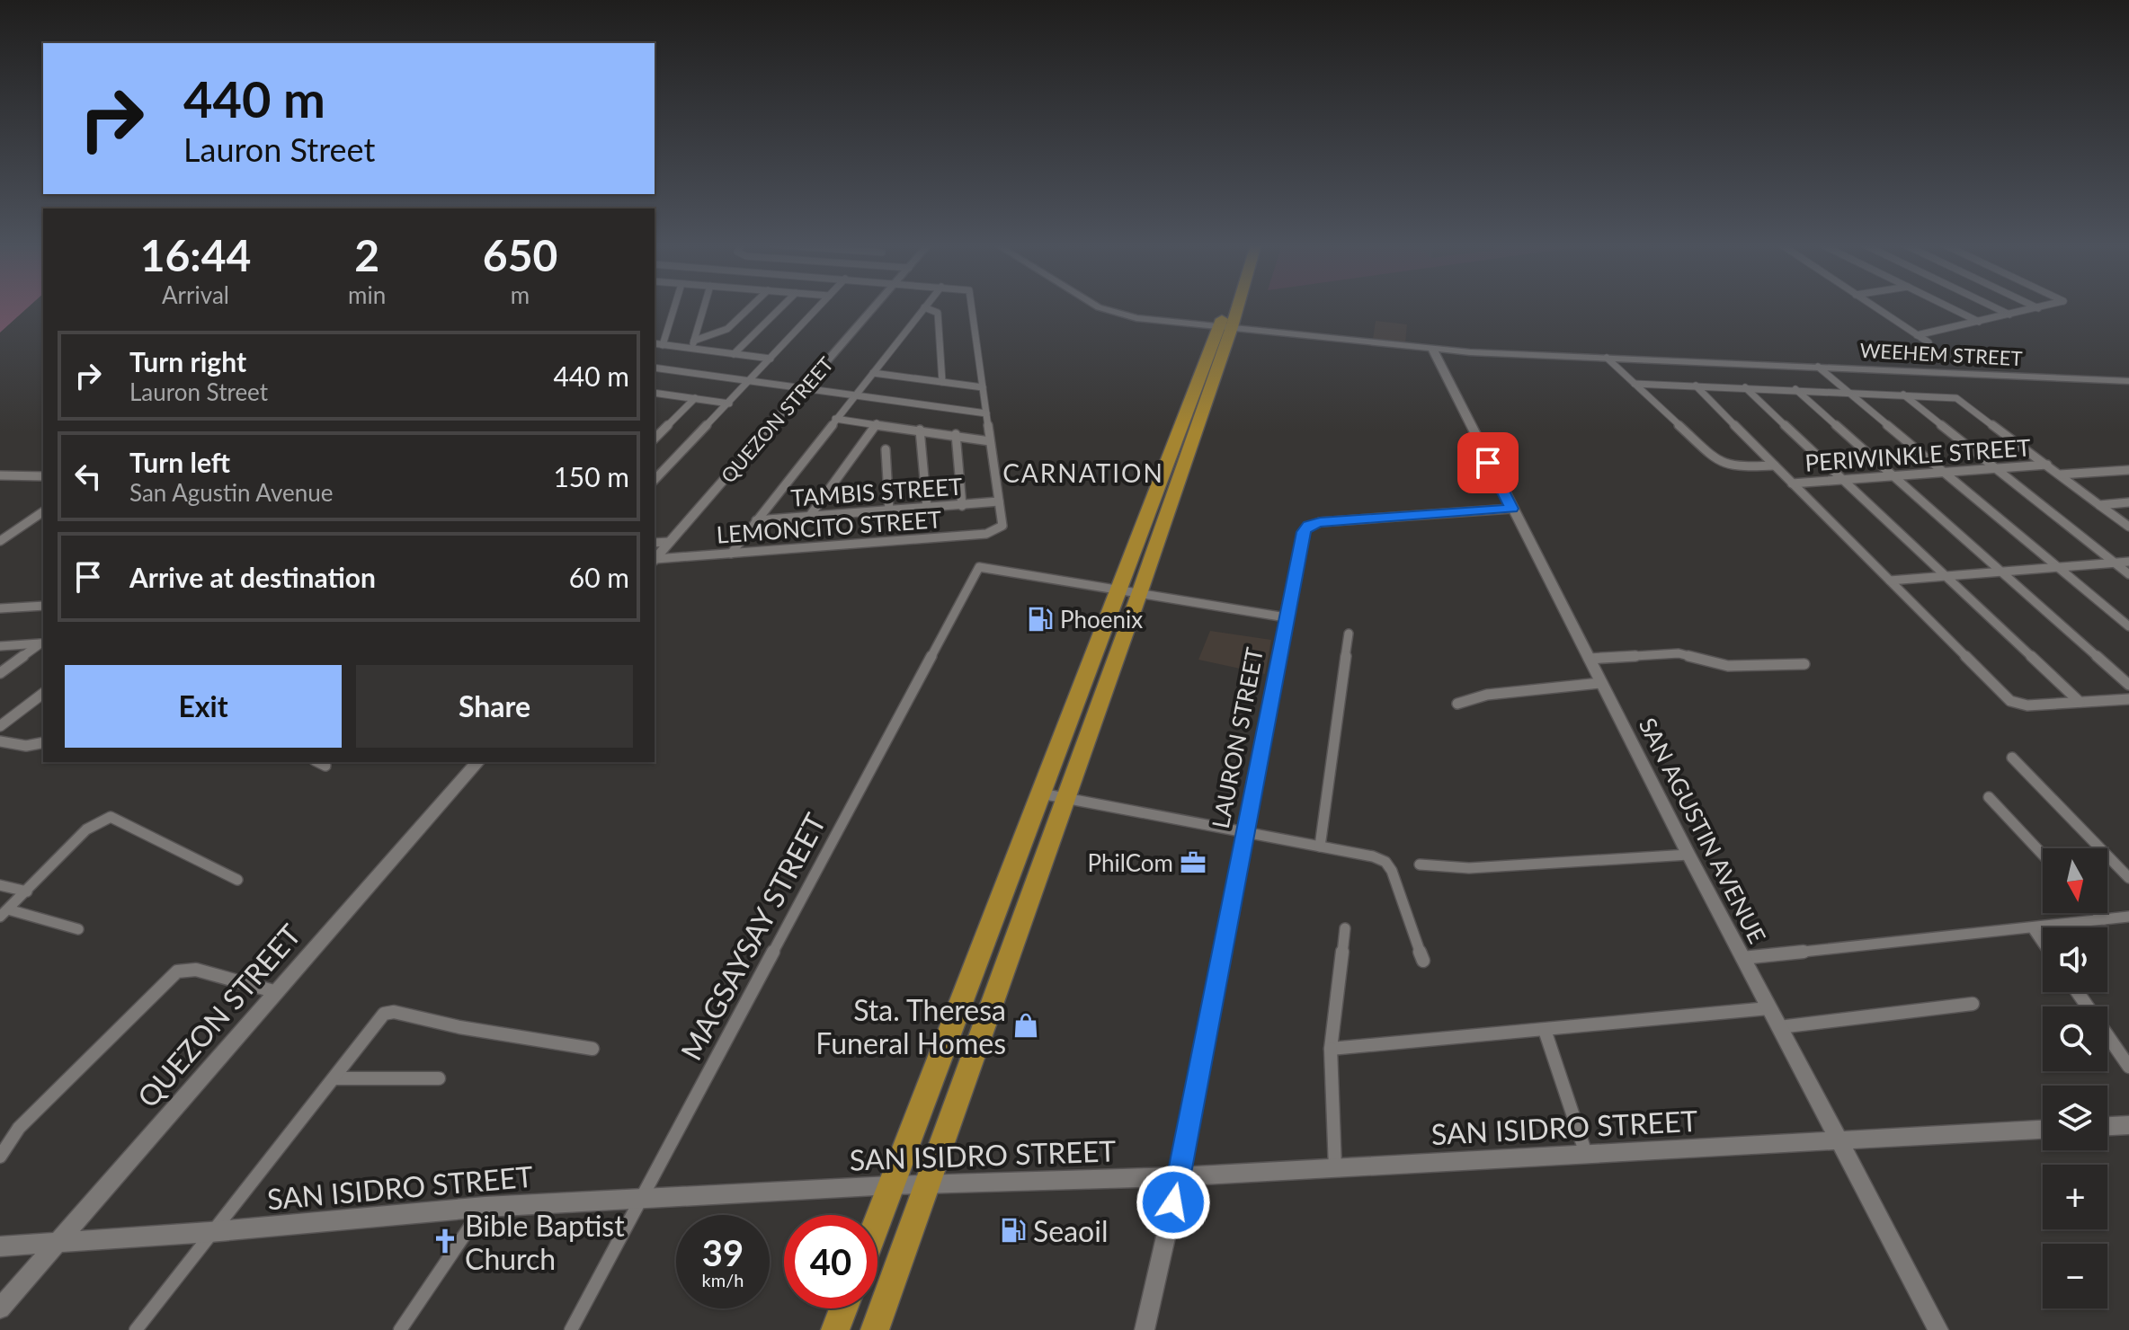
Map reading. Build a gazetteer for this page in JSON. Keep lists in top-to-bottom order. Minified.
{"streets":{"street":["WEEHEM STREET","QUEZON STREET","PERIWINKLE STREET","TAMBIS STREET","LEMONCITO STREET","LAURON STREET","SAN AGUSTIN AVENUE","MAGSAYSAY STREET","SAN ISIDRO STREET"]},"crossings":[["WEEHEM STREET","SAN AGUSTIN AVENUE"],["QUEZON STREET","LEMONCITO STREET"],["QUEZON STREET","SAN ISIDRO STREET"],["TAMBIS STREET","LEMONCITO STREET"],["LAURON STREET","SAN AGUSTIN AVENUE"],["LAURON STREET","SAN ISIDRO STREET"],["SAN AGUSTIN AVENUE","SAN ISIDRO STREET"],["MAGSAYSAY STREET","SAN ISIDRO STREET"]],"districts":["CARNATION"],"places":{"fuel station":["Phoenix","Seaoil"],"office":["PhilCom"],"shop":["Sta. Theresa Funeral Homes"],"church":["Bible Baptist Church"]},"north":"bottom","page":{"turn":["440 m","Lauron Street"],"eta":["16:44","Arrival","2","min","650","m"],"list":[{"name":"Turn right","note":"Lauron Street","value":"440 m"},{"name":"Turn left","note":"San Agustin Avenue","value":"150 m"},{"name":"Arrive at destination","value":"60 m"}],"buttons":["Exit","Share"],"map_buttons":["+","−"],"speed":"39 km/h","limit":"40"}}
